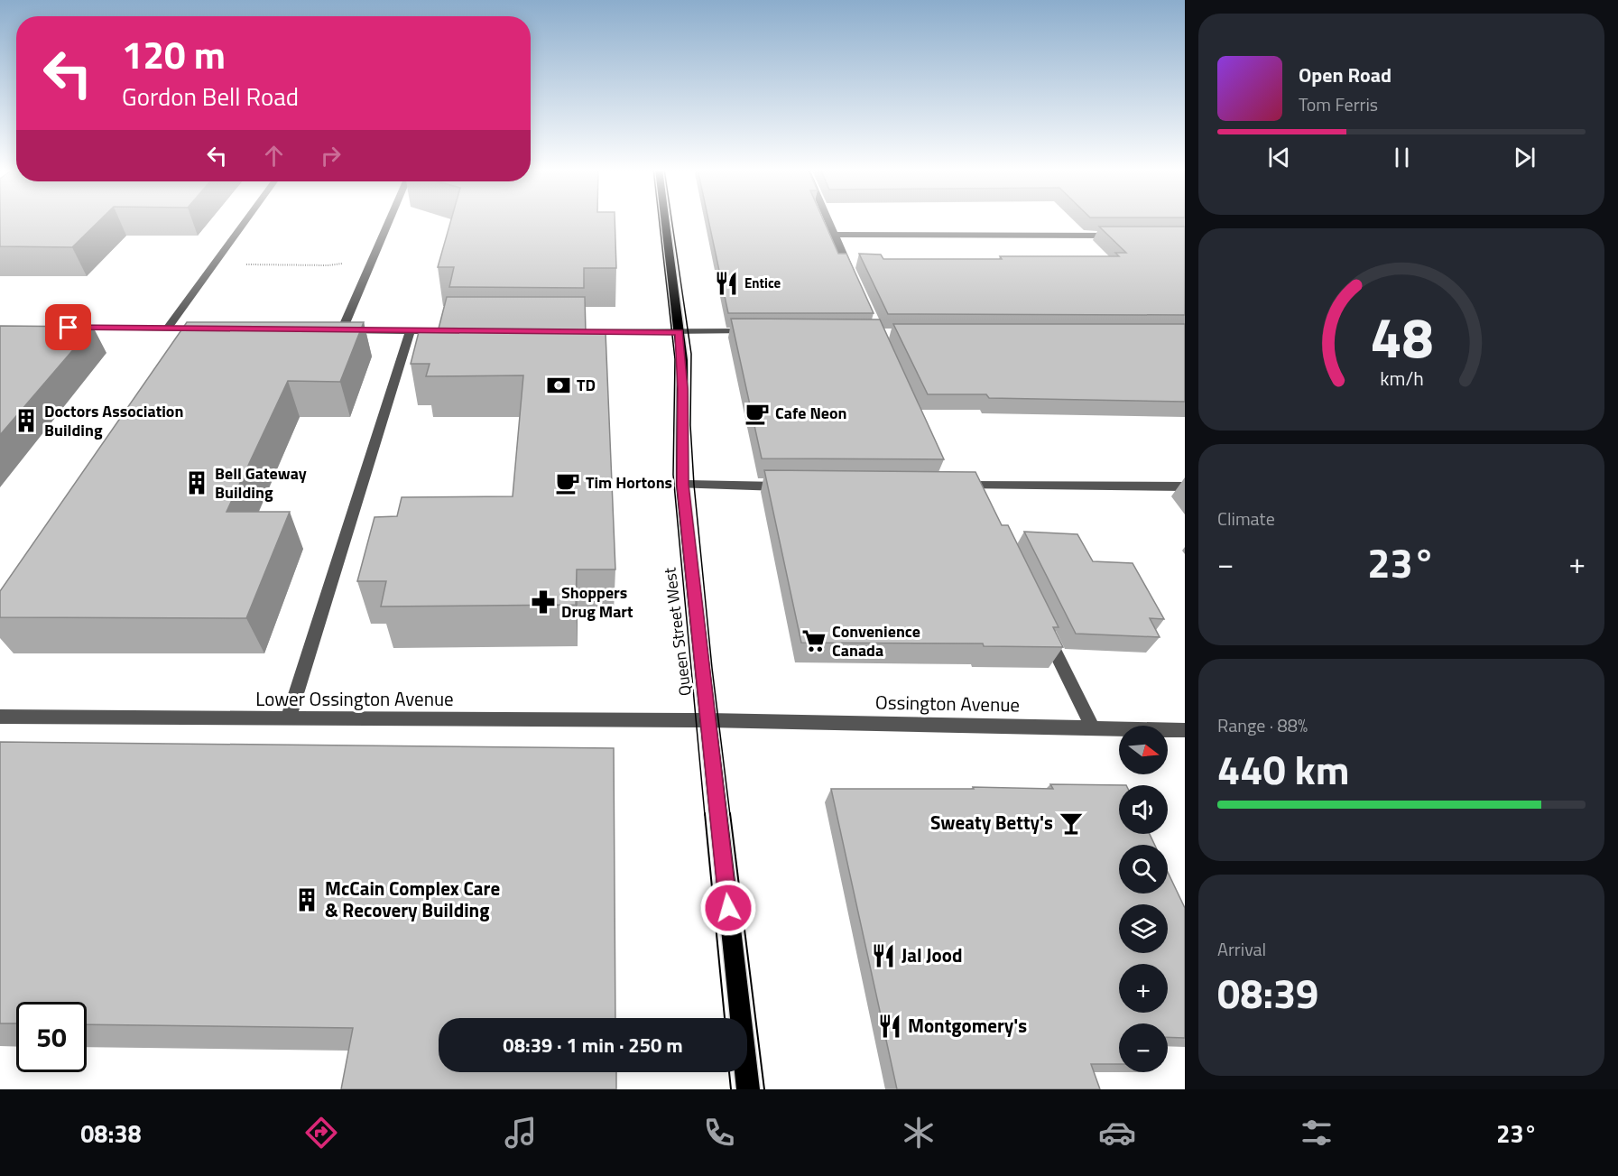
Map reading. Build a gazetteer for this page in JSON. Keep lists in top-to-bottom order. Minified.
{"streets":{"main road":["Queen Street West"],"street":["Lower Ossington Avenue","Ossington Avenue"]},"crossings":[["Queen Street West","Lower Ossington Avenue"],["Queen Street West","Ossington Avenue"],["Lower Ossington Avenue","Ossington Avenue"]],"places":{"restaurant":["Entice","Jal Jood","Montgomery's"],"bank":["TD"],"cafe":["Cafe Neon","Tim Hortons"],"building":["Doctors Association Building","Bell Gateway Building","McCain Complex Care & Recovery Building"],"pharmacy":["Shoppers Drug Mart"],"supermarket":["Convenience Canada"],"bar":["Sweaty Betty's"]},"north":"right","page":{"turn":["120 m","Gordon Bell Road"],"song":["Open Road","Tom Ferris"],"tile":["Climate",["Range · 88%","440 km"],["Arrival","08:39"]],"heat":["−","23°","+"],"map_buttons":["+","−"],"limit":"50","trip":"08:39 · 1 min · 250 m","tabs":["08:38","23°"],"gauge":["48","km/h"]}}
